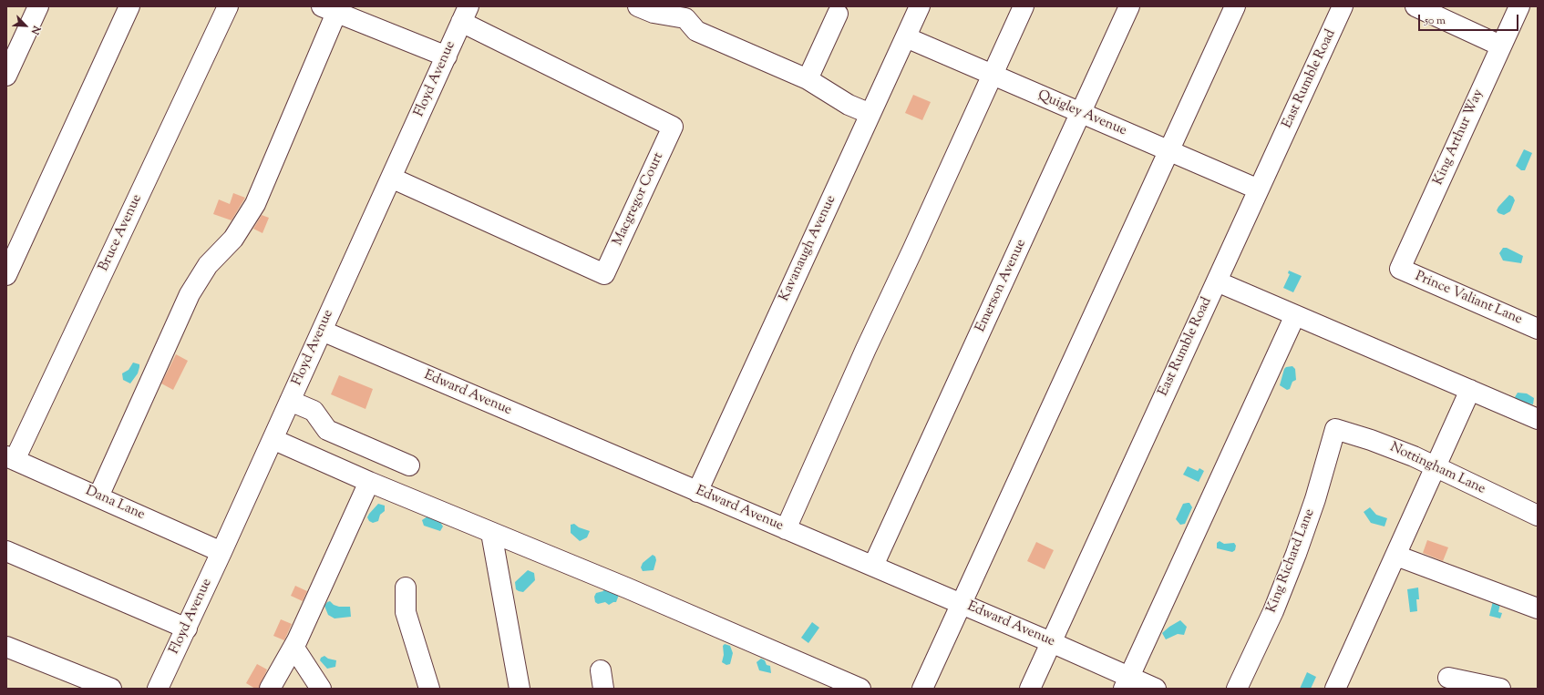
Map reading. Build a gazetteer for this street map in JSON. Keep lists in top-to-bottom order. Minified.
{"streets":{"street":["Floyd Avenue","East Rumble Road","Quigley Avenue","King Arthur Way","Macgregor Court","Bruce Avenue","Kavanaugh Avenue","Emerson Avenue","Prince Valiant Lane","Edward Avenue","Nottingham Lane","Dana Lane","King Richard Lane"]},"crossings":[["Floyd Avenue","Macgregor Court"],["Floyd Avenue","Edward Avenue"],["Floyd Avenue","Dana Lane"],["East Rumble Road","Quigley Avenue"],["East Rumble Road","Edward Avenue"],["Quigley Avenue","Kavanaugh Avenue"],["Quigley Avenue","Emerson Avenue"],["King Arthur Way","Prince Valiant Lane"],["Bruce Avenue","Dana Lane"],["Kavanaugh Avenue","Edward Avenue"],["Emerson Avenue","Edward Avenue"],["Nottingham Lane","King Richard Lane"]],"scale_bar":"50 m","north":"bottom right"}
